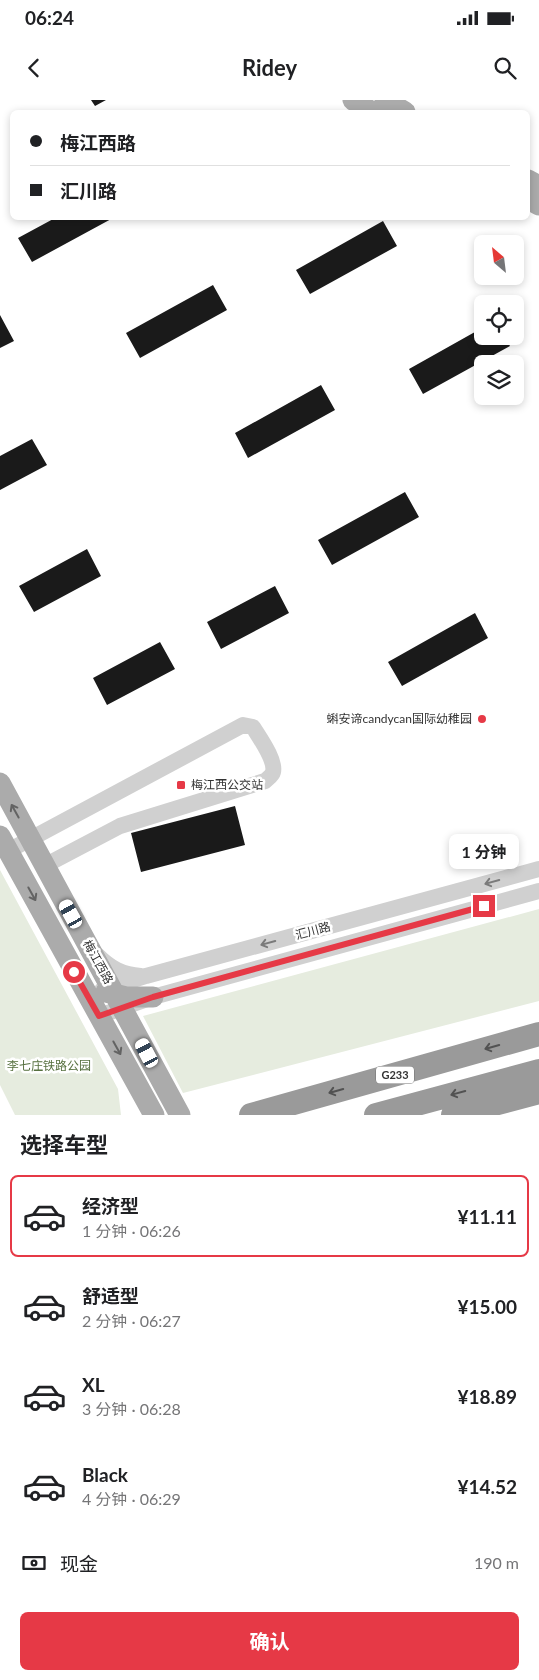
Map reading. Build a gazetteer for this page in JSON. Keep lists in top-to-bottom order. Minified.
{"streets":{"highway":["G233"],"main road":["梅江西路"],"street":["汇川路"]},"crossings":[["汇川路","梅江西路"]],"parks":["李七庄铁路公园"],"places":{"other":["蝌安谛candycan国际幼稚园"],"transit":["梅江西公交站"]},"north":"top left","page":{"status":"06:24","header":"Ridey","banner":["梅江西路","汇川路"],"bubble":"1 分钟","heading":"选择车型","list":[{"name":"经济型","note":"1 分钟 · 06:26","value":"¥11.11"},{"name":"舒适型","note":"2 分钟 · 06:27","value":"¥15.00"},{"name":"XL","note":"3 分钟 · 06:28","value":"¥18.89"},{"name":"Black","note":"4 分钟 · 06:29","value":"¥14.52"}],"pay":["现金","190 m"],"buttons":"确认"}}
